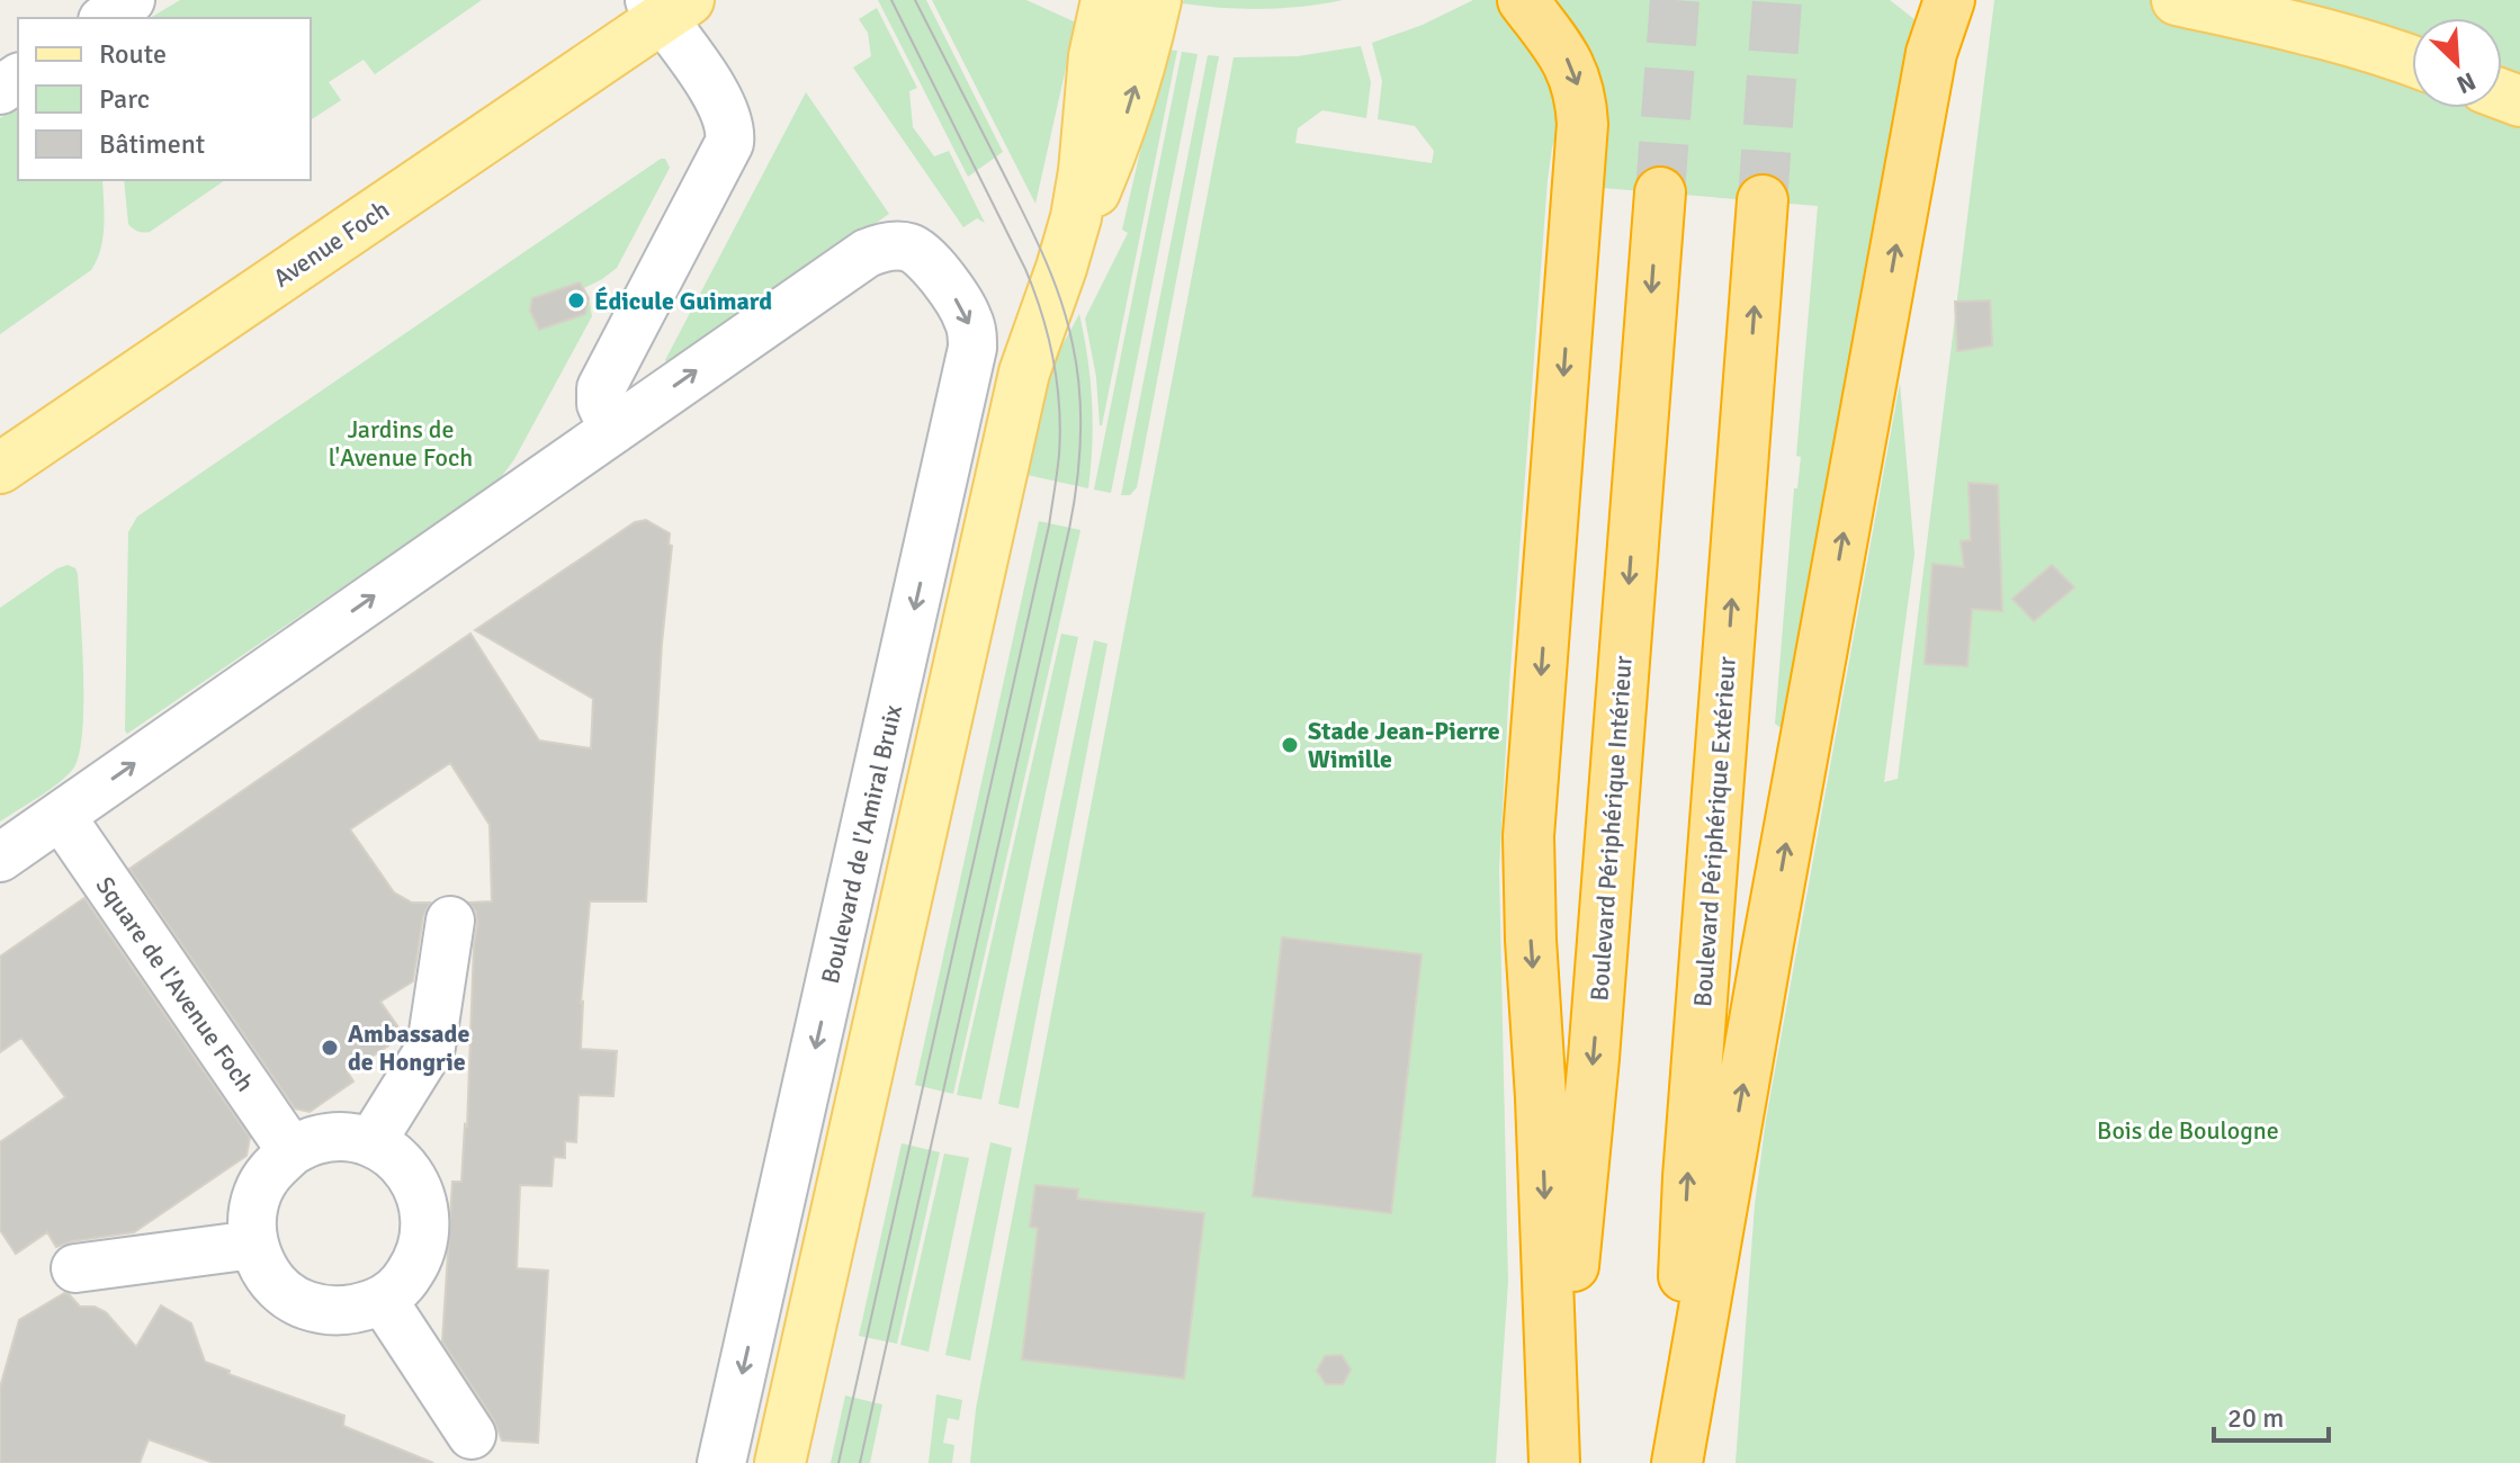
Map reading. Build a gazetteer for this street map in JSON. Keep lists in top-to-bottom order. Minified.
{"streets":{"highway":["Boulevard Périphérique Intérieur","Boulevard Périphérique Extérieur"],"main road":["Avenue Foch"],"street":["Boulevard de l'Amiral Bruix","Square de l'Avenue Foch"]},"crossings":[["Avenue Foch","Boulevard de l'Amiral Bruix"]],"parks":["Jardins de l'Avenue Foch","Bois de Boulogne"],"places":["Édicule Guimard","Stade Jean-Pierre Wimille","Ambassade de Hongrie"],"legend":["Route","Parc","Bâtiment"],"scale_bar":"20 m","north":"bottom right"}
